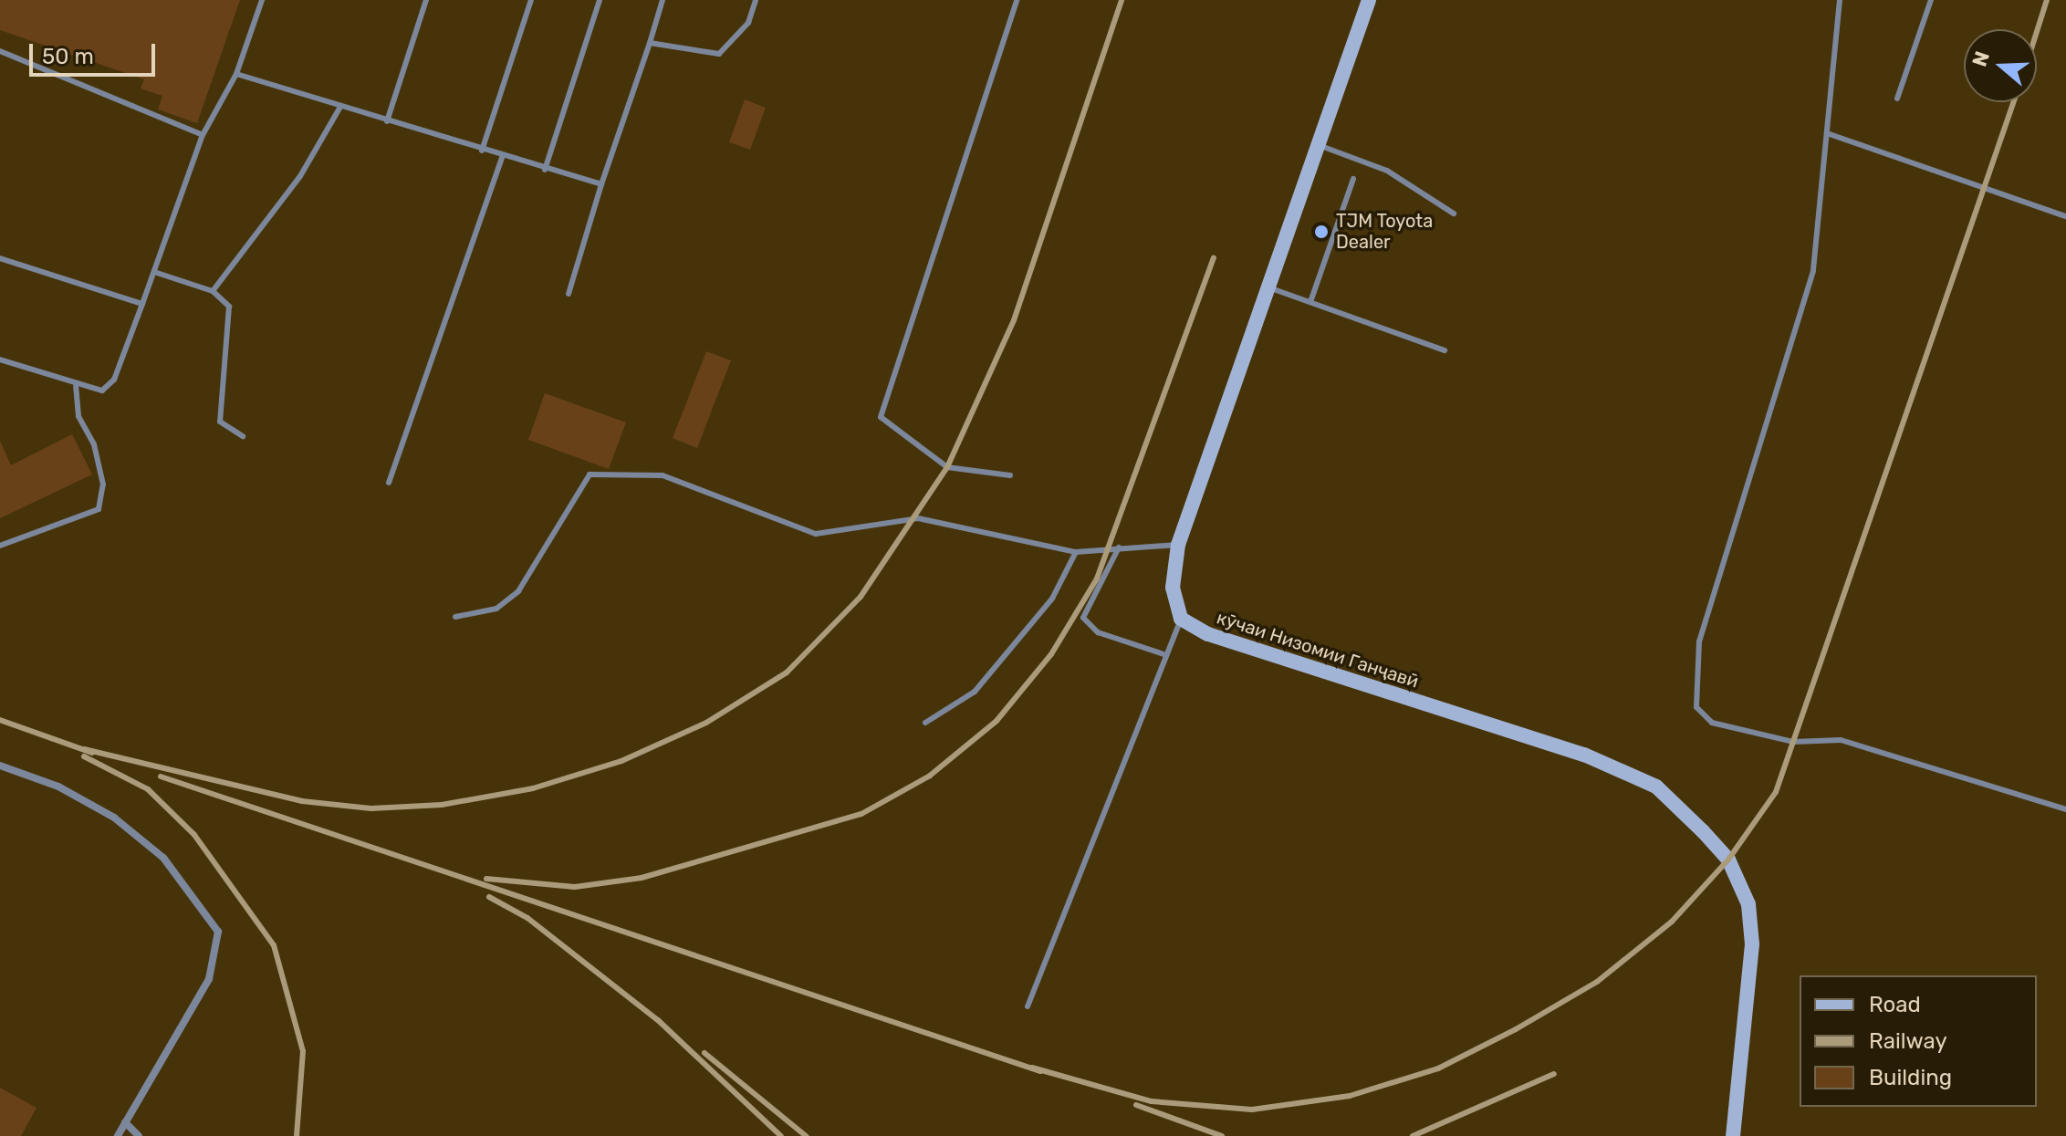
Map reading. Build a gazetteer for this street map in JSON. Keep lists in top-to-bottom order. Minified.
{"streets":{"main road":["кӯчаи Низомии Ганҷавӣ"]},"places":["TJM Toyota Dealer"],"legend":["Road","Railway","Building"],"scale_bar":"50 m","north":"left"}
